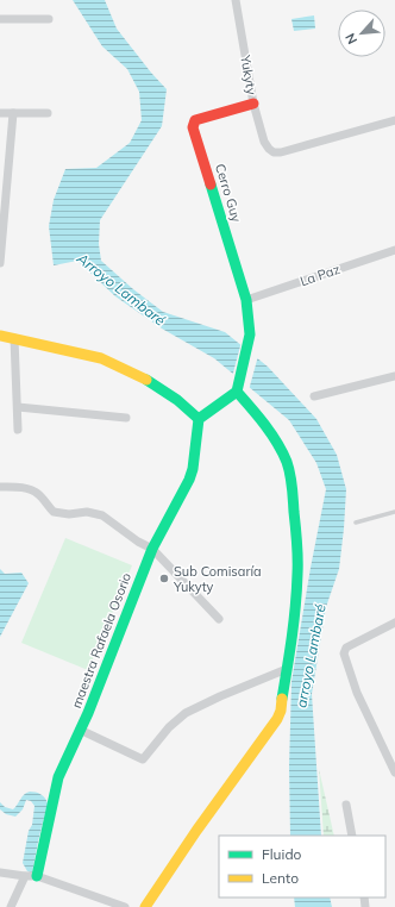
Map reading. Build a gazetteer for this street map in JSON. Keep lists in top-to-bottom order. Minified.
{"streets":{"street":["Yukyty","Cerro Guy","La Paz","maestra Rafaela Osorio"]},"crossings":[["Yukyty","Cerro Guy"],["Cerro Guy","La Paz"]],"water":["Arroyo Lambaré","arroyo Lambaré"],"places":["Sub Comisaría Yukyty"],"legend":["Fluido","Lento"],"north":"bottom left"}
